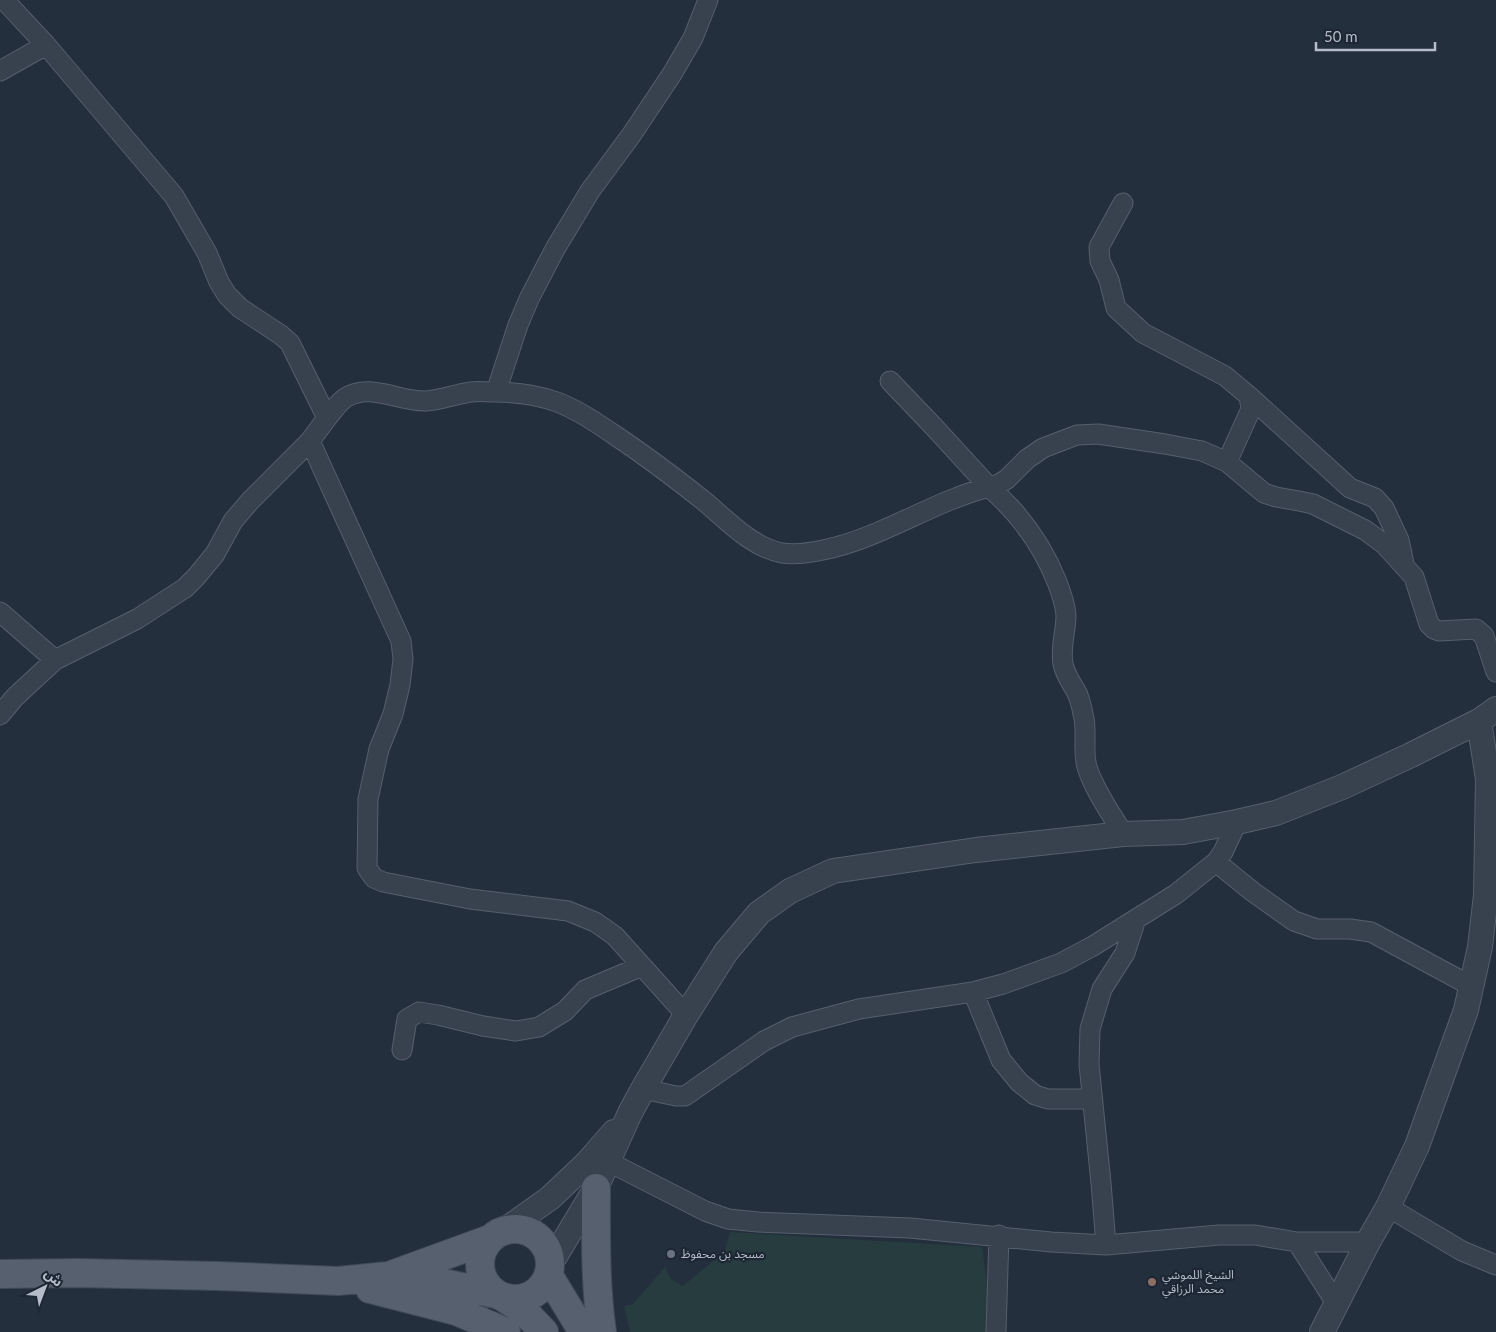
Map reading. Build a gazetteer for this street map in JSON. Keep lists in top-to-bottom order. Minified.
{"places":["مسجد بن محفوظ","الشيخ اللموشي محمد الرزاقي"],"scale_bar":"50 m","north":"top right"}
